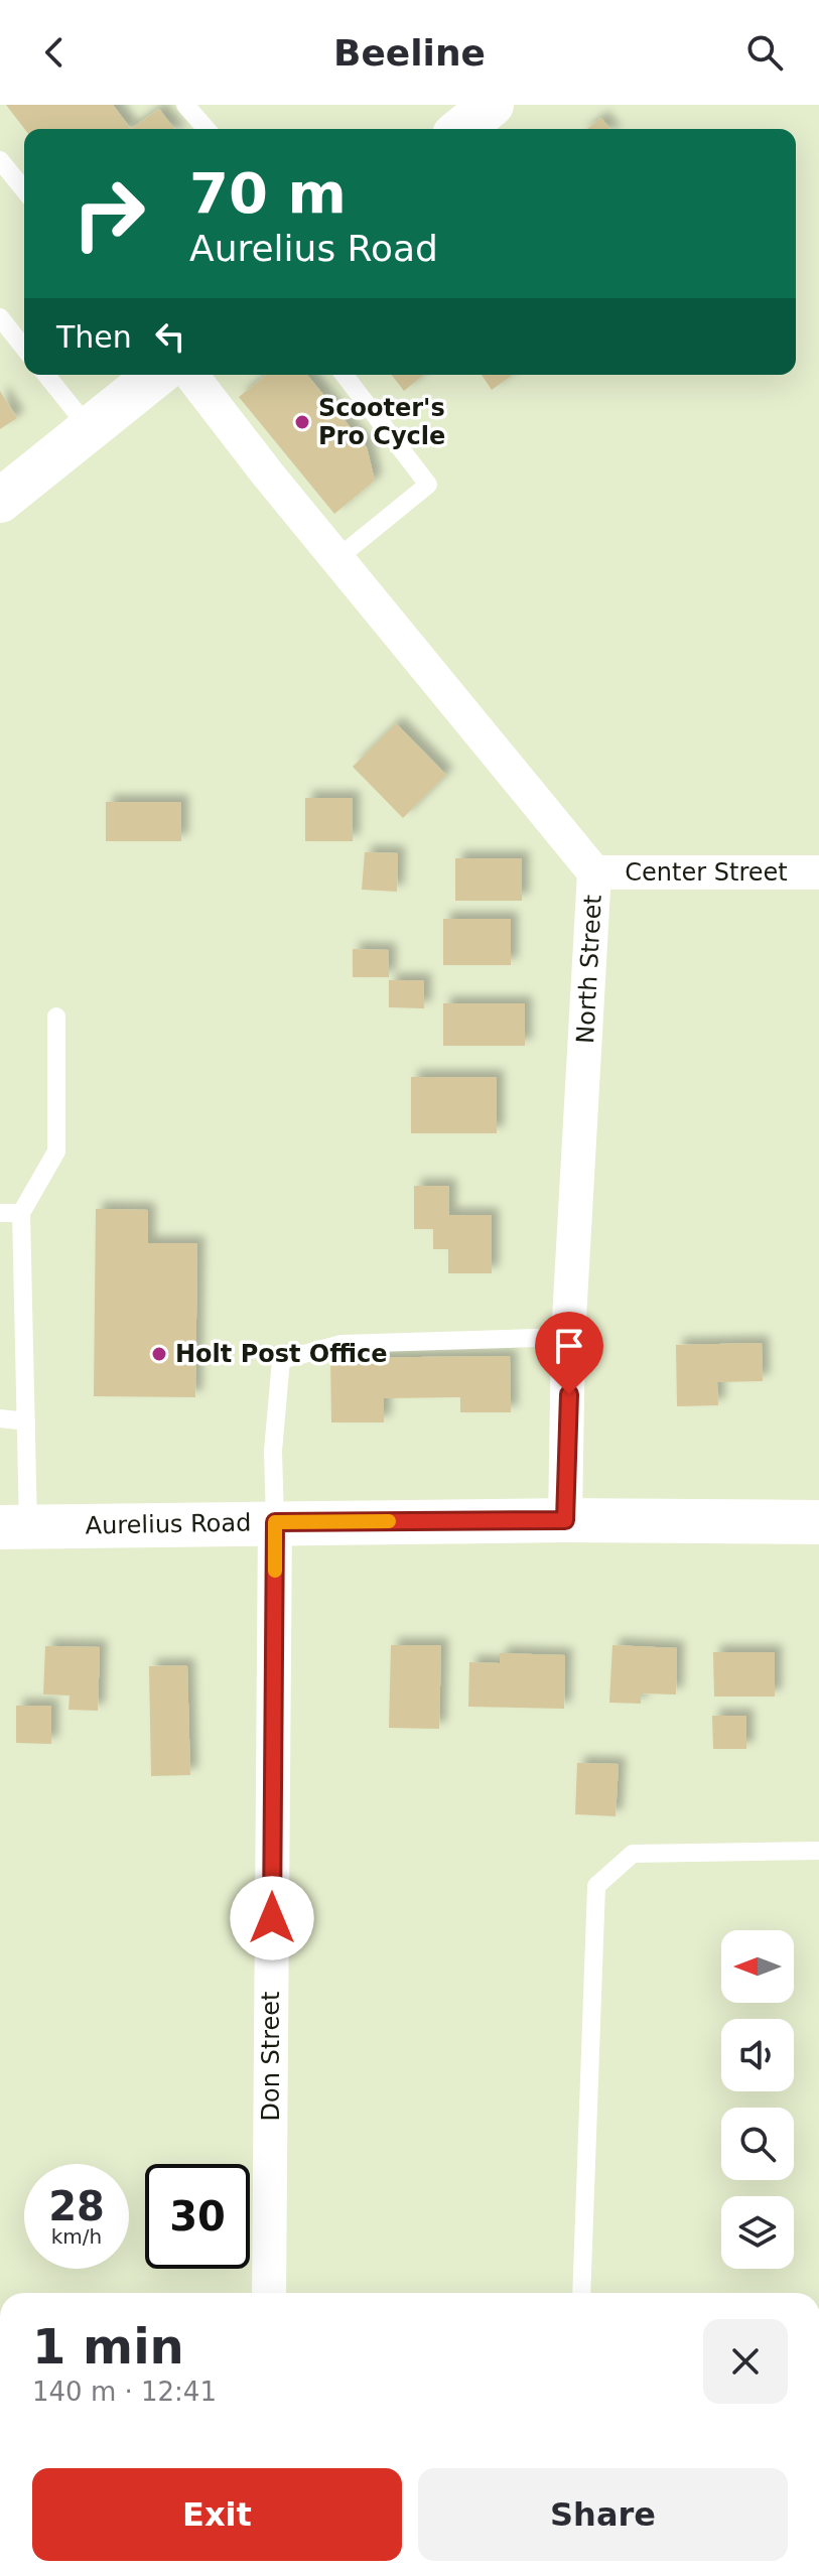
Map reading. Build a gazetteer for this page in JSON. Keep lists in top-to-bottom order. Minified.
{"streets":{"street":["Center Street","North Street","Aurelius Road","Don Street"]},"crossings":[["Center Street","North Street"],["North Street","Aurelius Road"],["Aurelius Road","Don Street"]],"places":["Scooter's Pro Cycle","Holt Post Office"],"north":"left","page":{"header":"Beeline","turn":["70 m","Aurelius Road"],"then":"Then","speed":"28 km/h","limit":"30","heading":["1 min","140 m · 12:41"],"buttons":["Exit","Share"]}}
